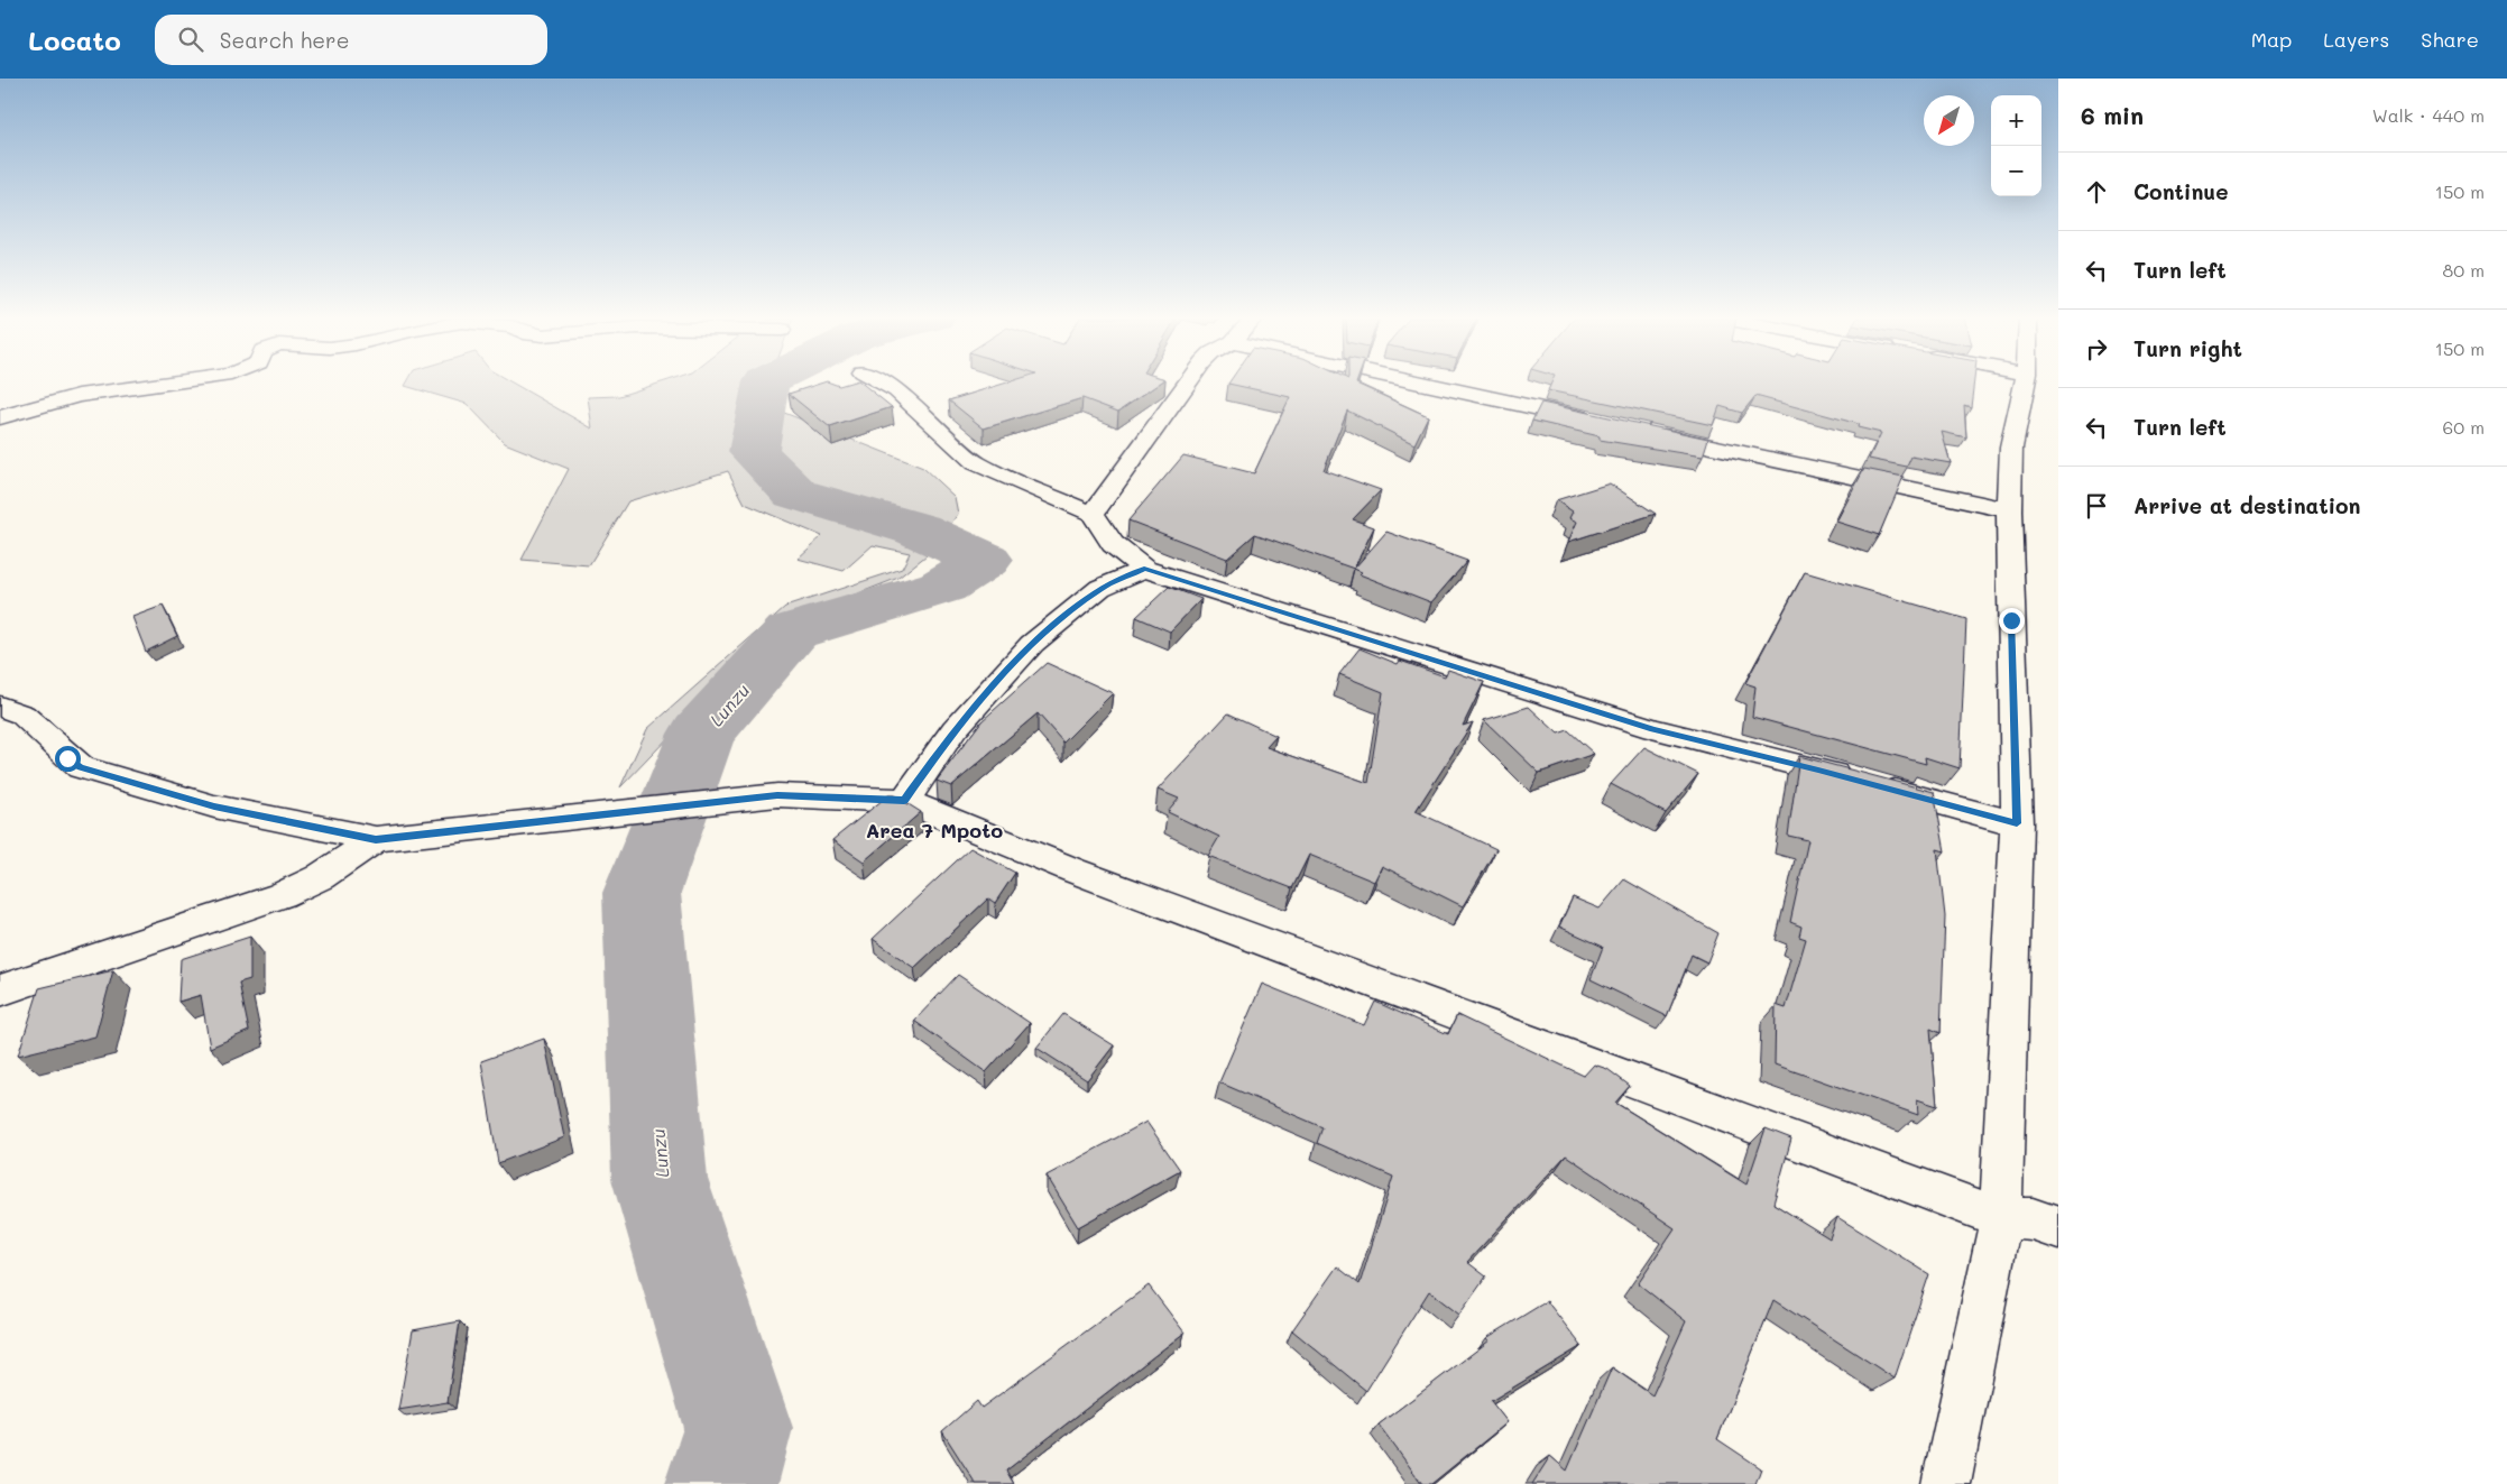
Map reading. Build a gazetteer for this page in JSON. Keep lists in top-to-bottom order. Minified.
{"districts":["Area 7 Mpoto"],"water":["Lunzu"],"north":"bottom left","page":{"header":"Locato","search":"Search here","nav":["Map","Layers","Share"],"heading":["6 min","Walk · 440 m"],"map_buttons":["+","−"],"list":[["Continue","150 m"],["Turn left","80 m"],["Turn right","150 m"],["Turn left","60 m"],"Arrive at destination"]}}
